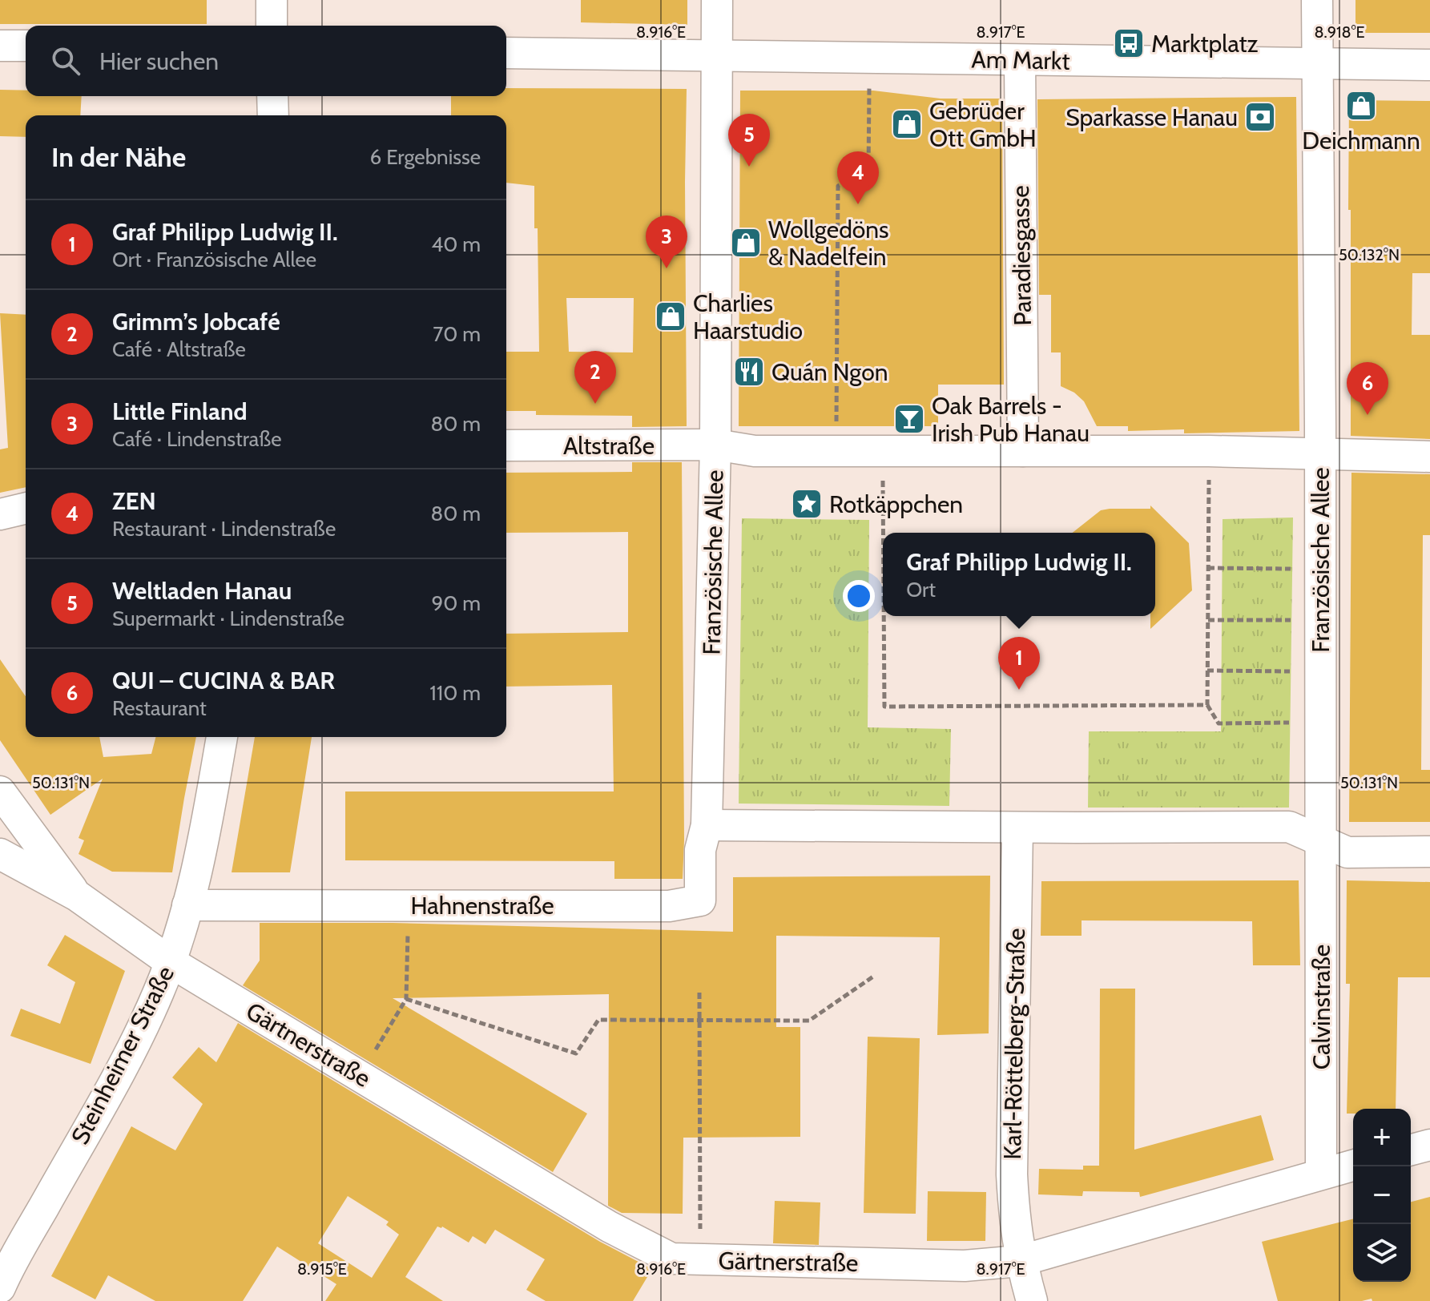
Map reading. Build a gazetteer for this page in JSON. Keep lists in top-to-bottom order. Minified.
{"streets":{"street":["Am Markt","Paradiesgasse","Altstraße","Französische Allee","Hahnenstraße","Calvinstraße","Karl-Röttelberg-Straße","Gärtnerstraße","Steinheimer Straße"]},"crossings":[["Am Markt","Paradiesgasse"],["Paradiesgasse","Französische Allee"],["Altstraße","Französische Allee"],["Französische Allee","Hahnenstraße"],["Französische Allee","Calvinstraße"],["Hahnenstraße","Steinheimer Straße"],["Calvinstraße","Gärtnerstraße"],["Karl-Röttelberg-Straße","Gärtnerstraße"],["Gärtnerstraße","Steinheimer Straße"]],"places":{"bus stop":["Marktplatz"],"shop":["Deichmann","Gebrüder Ott GmbH","Wollgedöns & Nadelfein","Charlies Haarstudio"],"bank":["Sparkasse Hanau"],"restaurant":["Quán Ngon"],"bar":["Oak Barrels - Irish Pub Hanau"],"place":["Rotkäppchen"]},"page":{"search":"Hier suchen","pins":["5","4","3","2","6","1"],"heading":["In der Nähe","6 Ergebnisse"],"list":[{"mark":"1","name":"Graf Philipp Ludwig II.","note":"Ort · Französische Allee","value":"40 m"},{"mark":"2","name":"Grimm’s Jobcafé","note":"Café · Altstraße","value":"70 m"},{"mark":"3","name":"Little Finland","note":"Café · Lindenstraße","value":"80 m"},{"mark":"4","name":"ZEN","note":"Restaurant · Lindenstraße","value":"80 m"},{"mark":"5","name":"Weltladen Hanau","note":"Supermarkt · Lindenstraße","value":"90 m"},{"mark":"6","name":"QUI – CUCINA & BAR","note":"Restaurant","value":"110 m"}],"popup":["Graf Philipp Ludwig II.","Ort"],"map_buttons":["+","−"]},"coordinates":["8.916°E","8.917°E","8.918°E","50.132°N","50.131°N","8.915°E"]}
